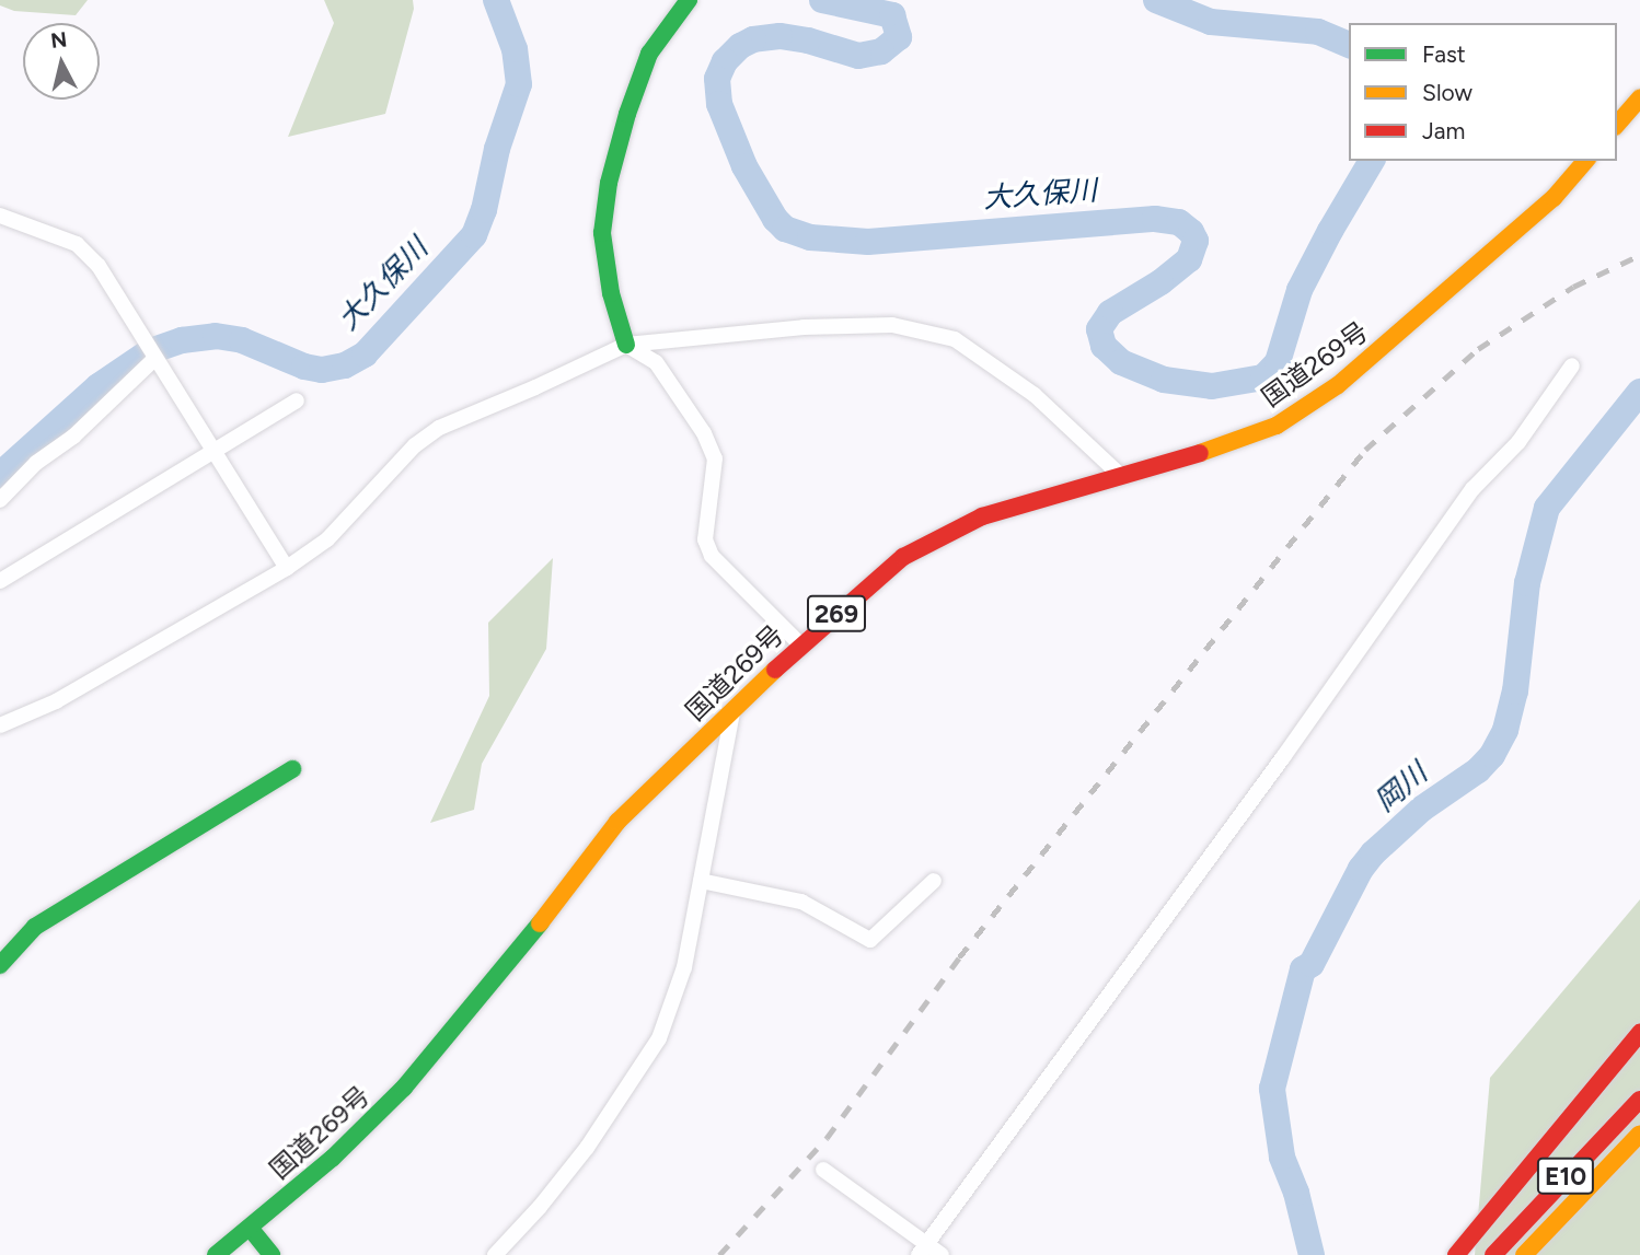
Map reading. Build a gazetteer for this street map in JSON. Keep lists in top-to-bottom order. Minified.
{"streets":{"main road":["国道269号","269","E10"]},"water":["大久保川","岡川"],"legend":["Fast","Slow","Jam"],"north":"top"}
